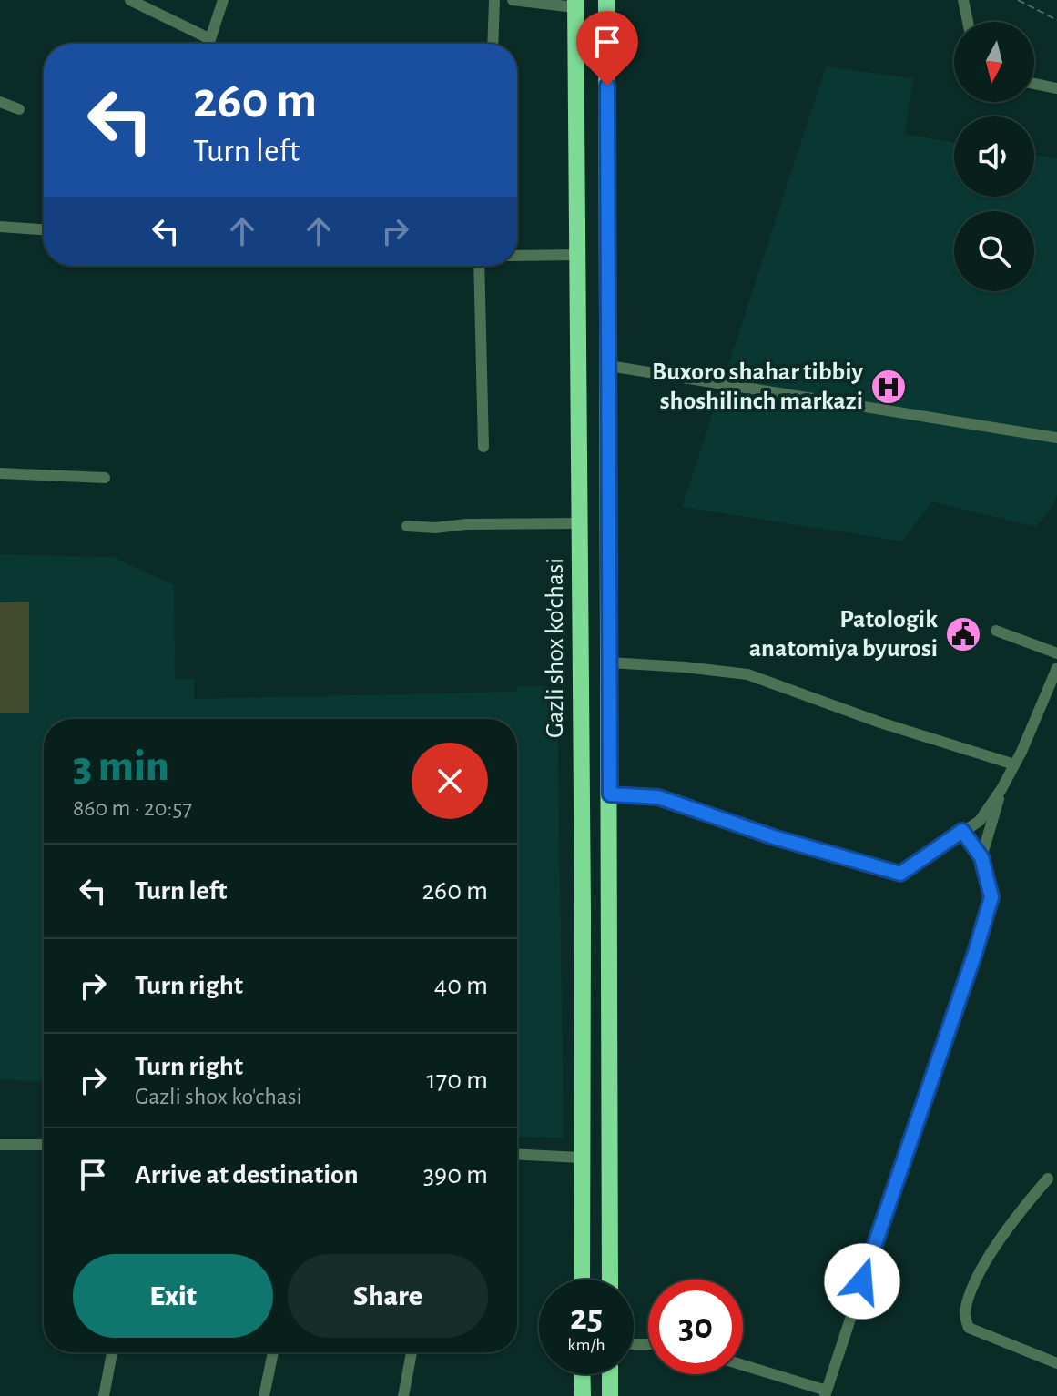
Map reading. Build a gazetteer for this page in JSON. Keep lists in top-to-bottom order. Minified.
{"streets":{"highway":["Gazli shox ko'chasi"]},"places":{"hospital":["Buxoro shahar tibbiy shoshilinch markazi"],"public building":["Patologik anatomiya byurosi"]},"north":"bottom","page":{"turn":["260 m","Turn left"],"heading":["3 min","860 m · 20:57"],"list":[{"name":"Turn left","value":"260 m"},{"name":"Turn right","value":"40 m"},{"name":"Turn right","note":"Gazli shox ko'chasi","value":"170 m"},{"name":"Arrive at destination","value":"390 m"}],"buttons":["Exit","Share"],"speed":"25 km/h","limit":"30"}}
